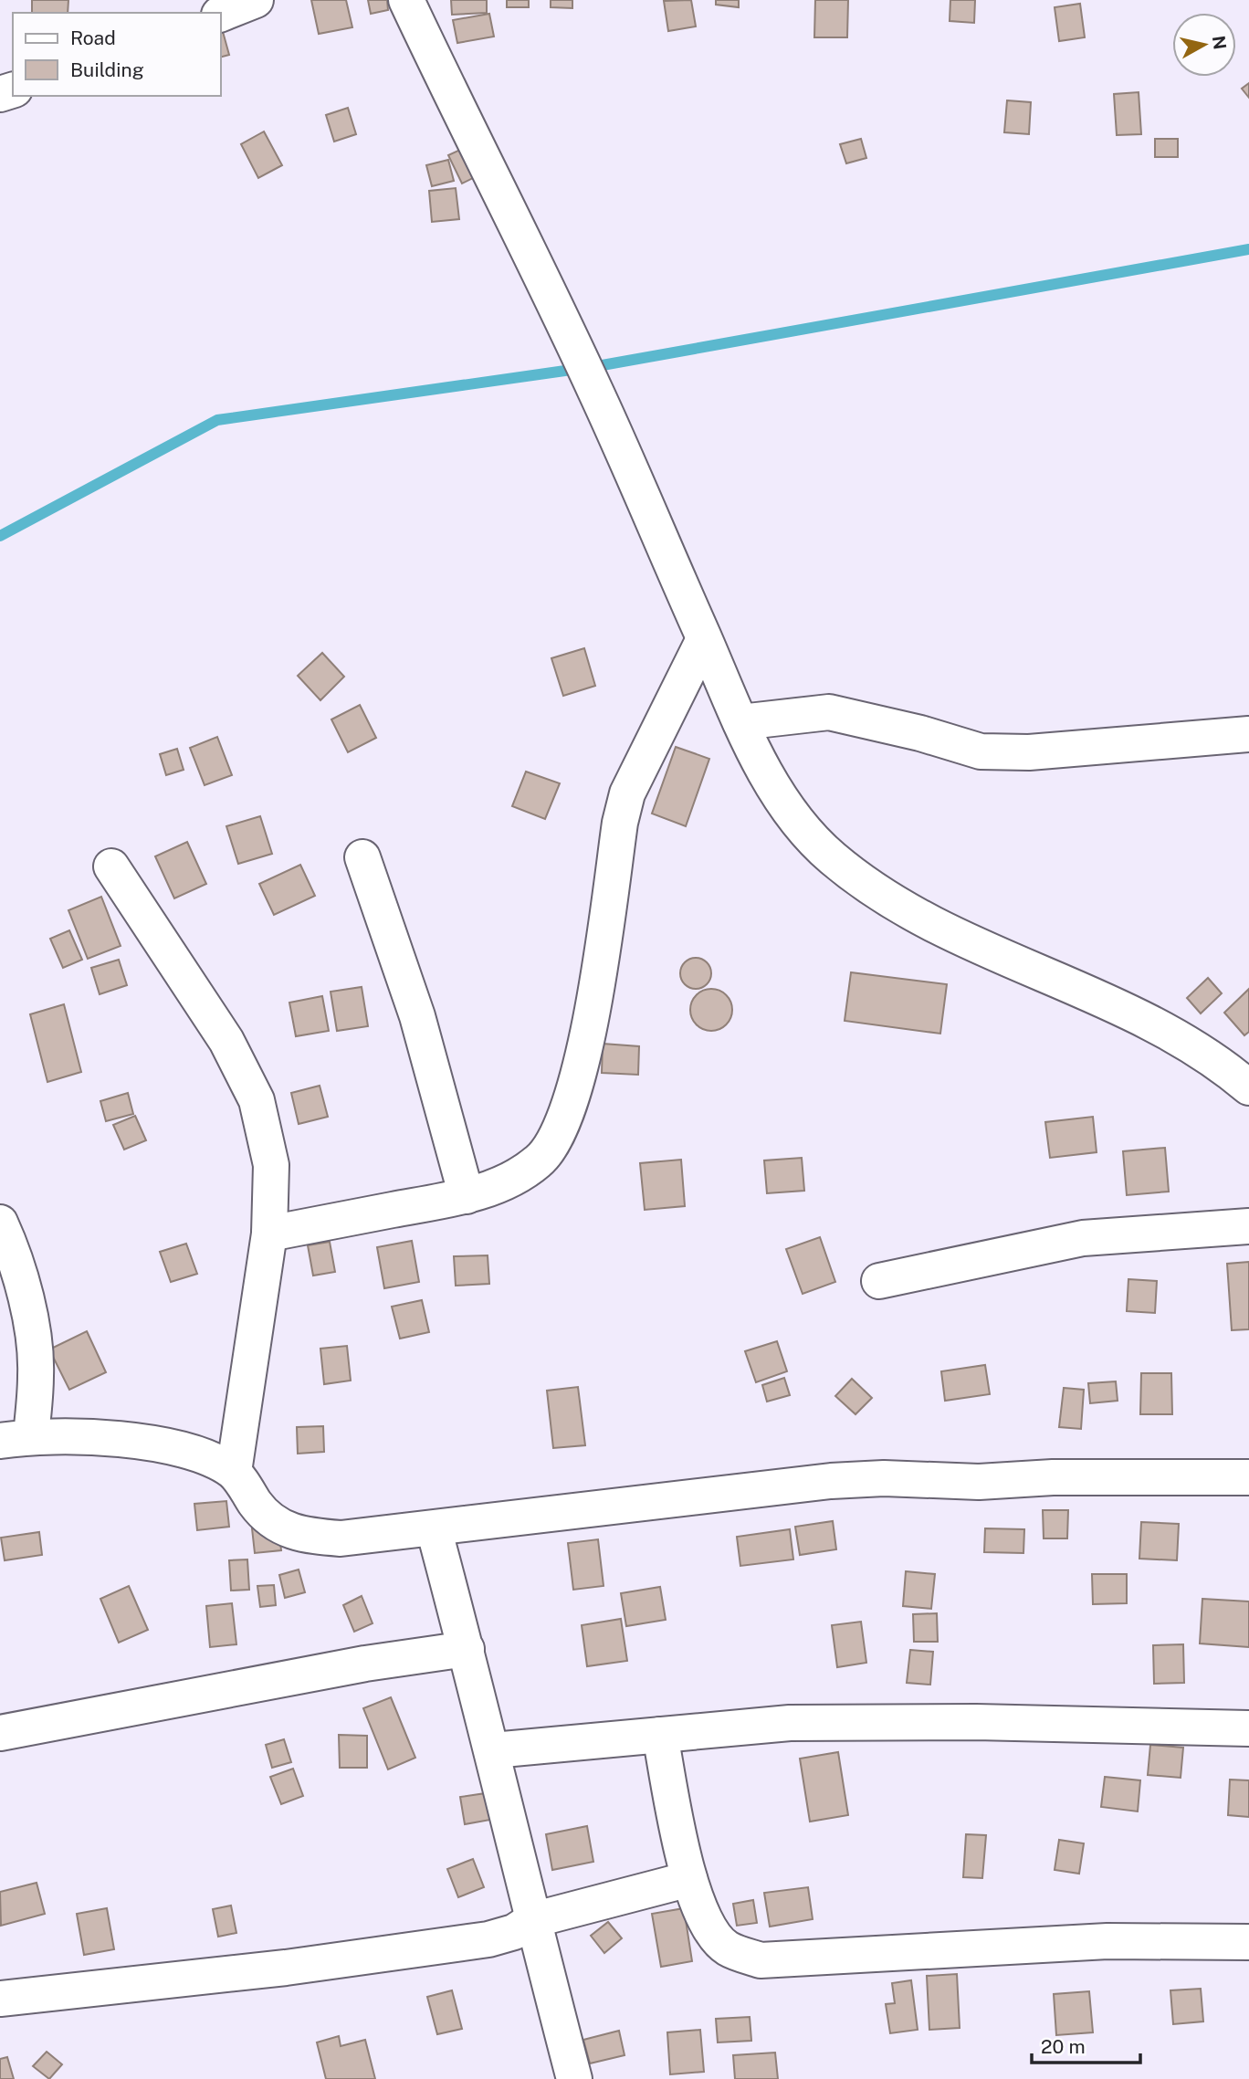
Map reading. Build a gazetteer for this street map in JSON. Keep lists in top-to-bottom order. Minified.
{"legend":["Road","Building"],"scale_bar":"20 m","north":"right"}
